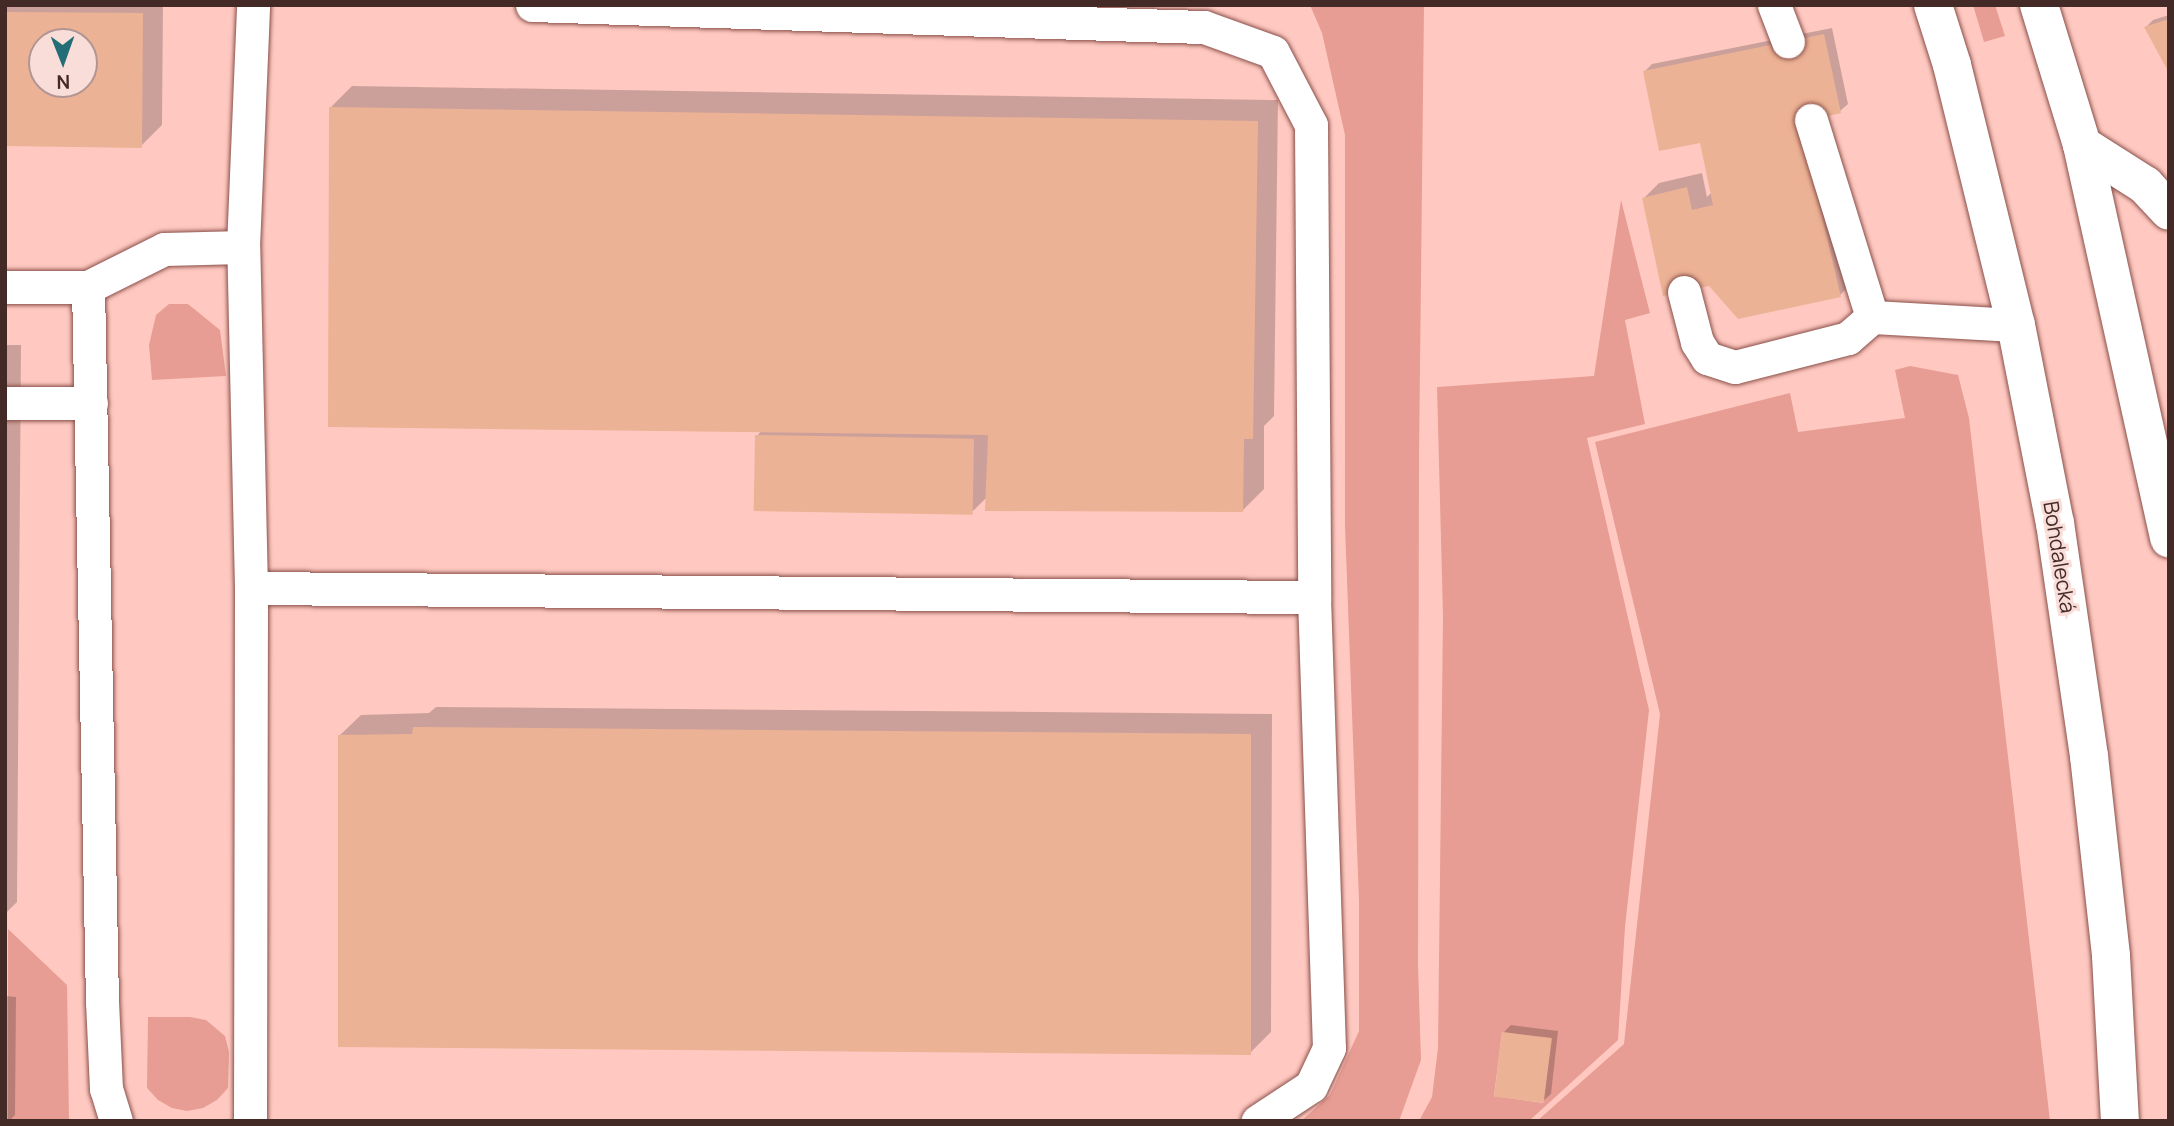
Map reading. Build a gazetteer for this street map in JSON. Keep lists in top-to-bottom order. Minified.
{"streets":{"main road":["Bohdalecká"]},"north":"bottom"}
